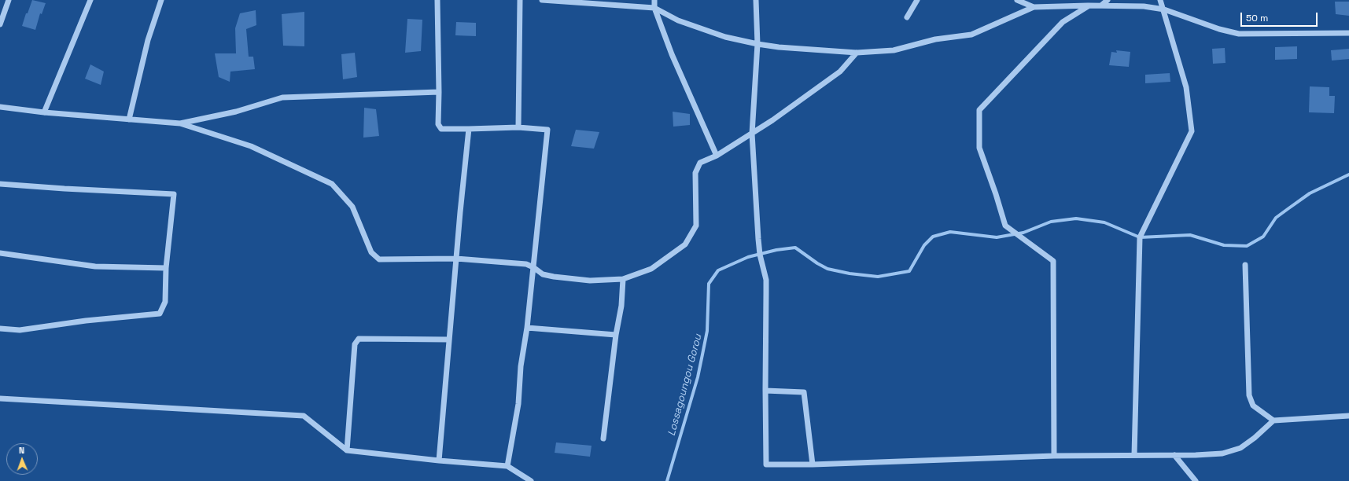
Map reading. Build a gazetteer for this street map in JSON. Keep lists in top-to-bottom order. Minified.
{"water":["Lossagoungou Gorou"],"scale_bar":"50 m","north":"top"}
